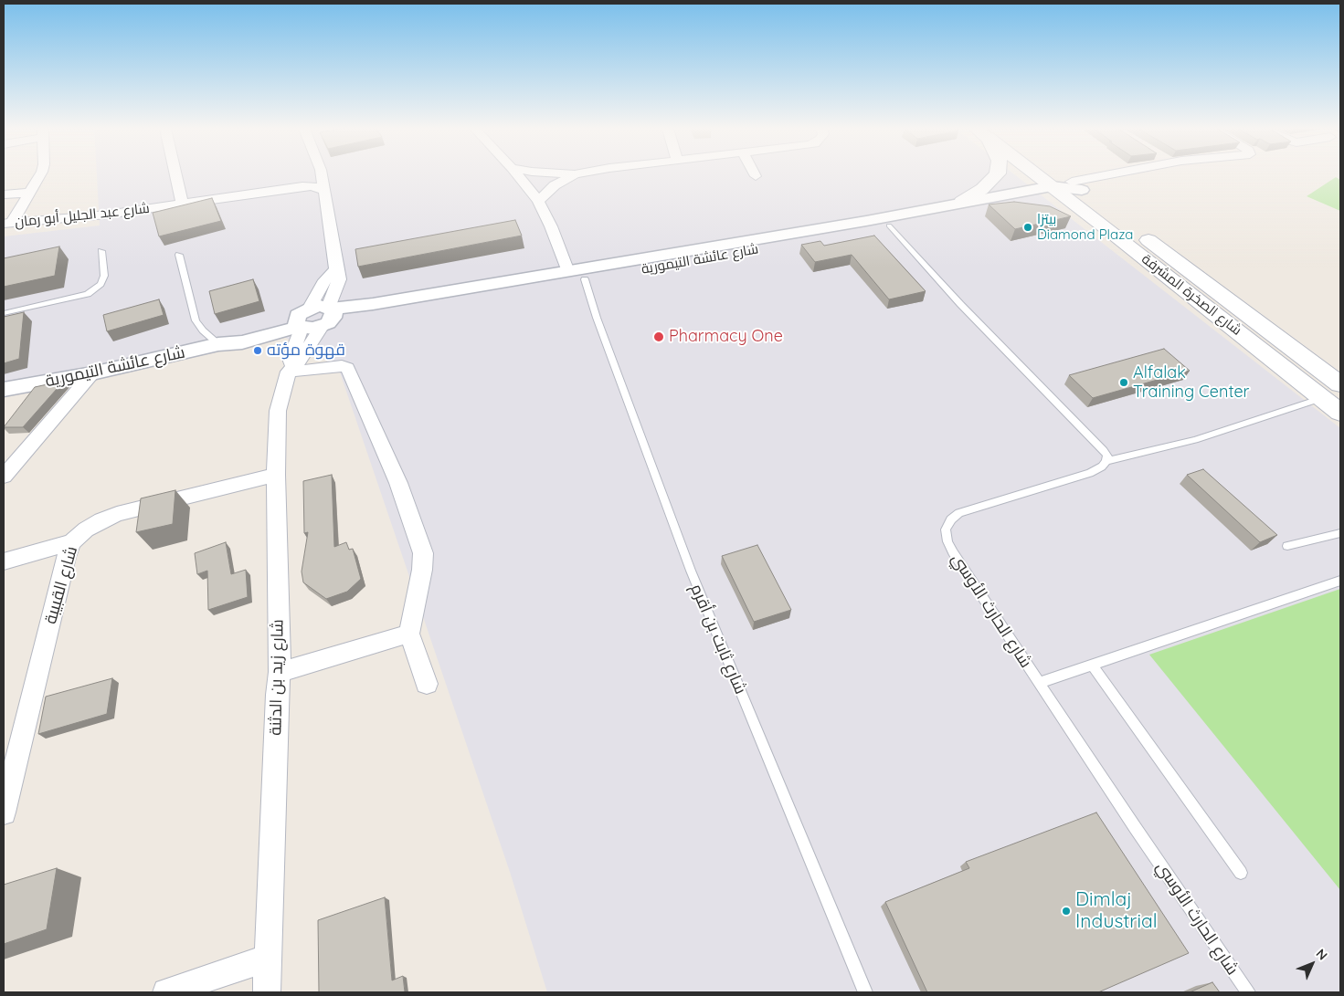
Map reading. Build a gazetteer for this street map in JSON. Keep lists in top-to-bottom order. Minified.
{"streets":{"main road":["شارع الصخرة المشرفة"],"street":["شارع عبد الجليل أبو رمان","شارع عائشة التيمورية","شارع القبيبة","شارع زيد بن الدثنة"],"lane":["شارع الحارث الأوسي","شارع ثابت بن أقرم"]},"crossings":[["شارع عبد الجليل أبو رمان","شارع زيد بن الدثنة"],["شارع عائشة التيمورية","شارع الصخرة المشرفة"],["شارع عائشة التيمورية","شارع ثابت بن أقرم"],["شارع عائشة التيمورية","شارع زيد بن الدثنة"],["شارع القبيبة","شارع زيد بن الدثنة"]],"places":["بيتزا Diamond Plaza","Pharmacy One","قهوة مؤته","Alfalak Training Center","Dimlaj Industrial"],"north":"top right"}
